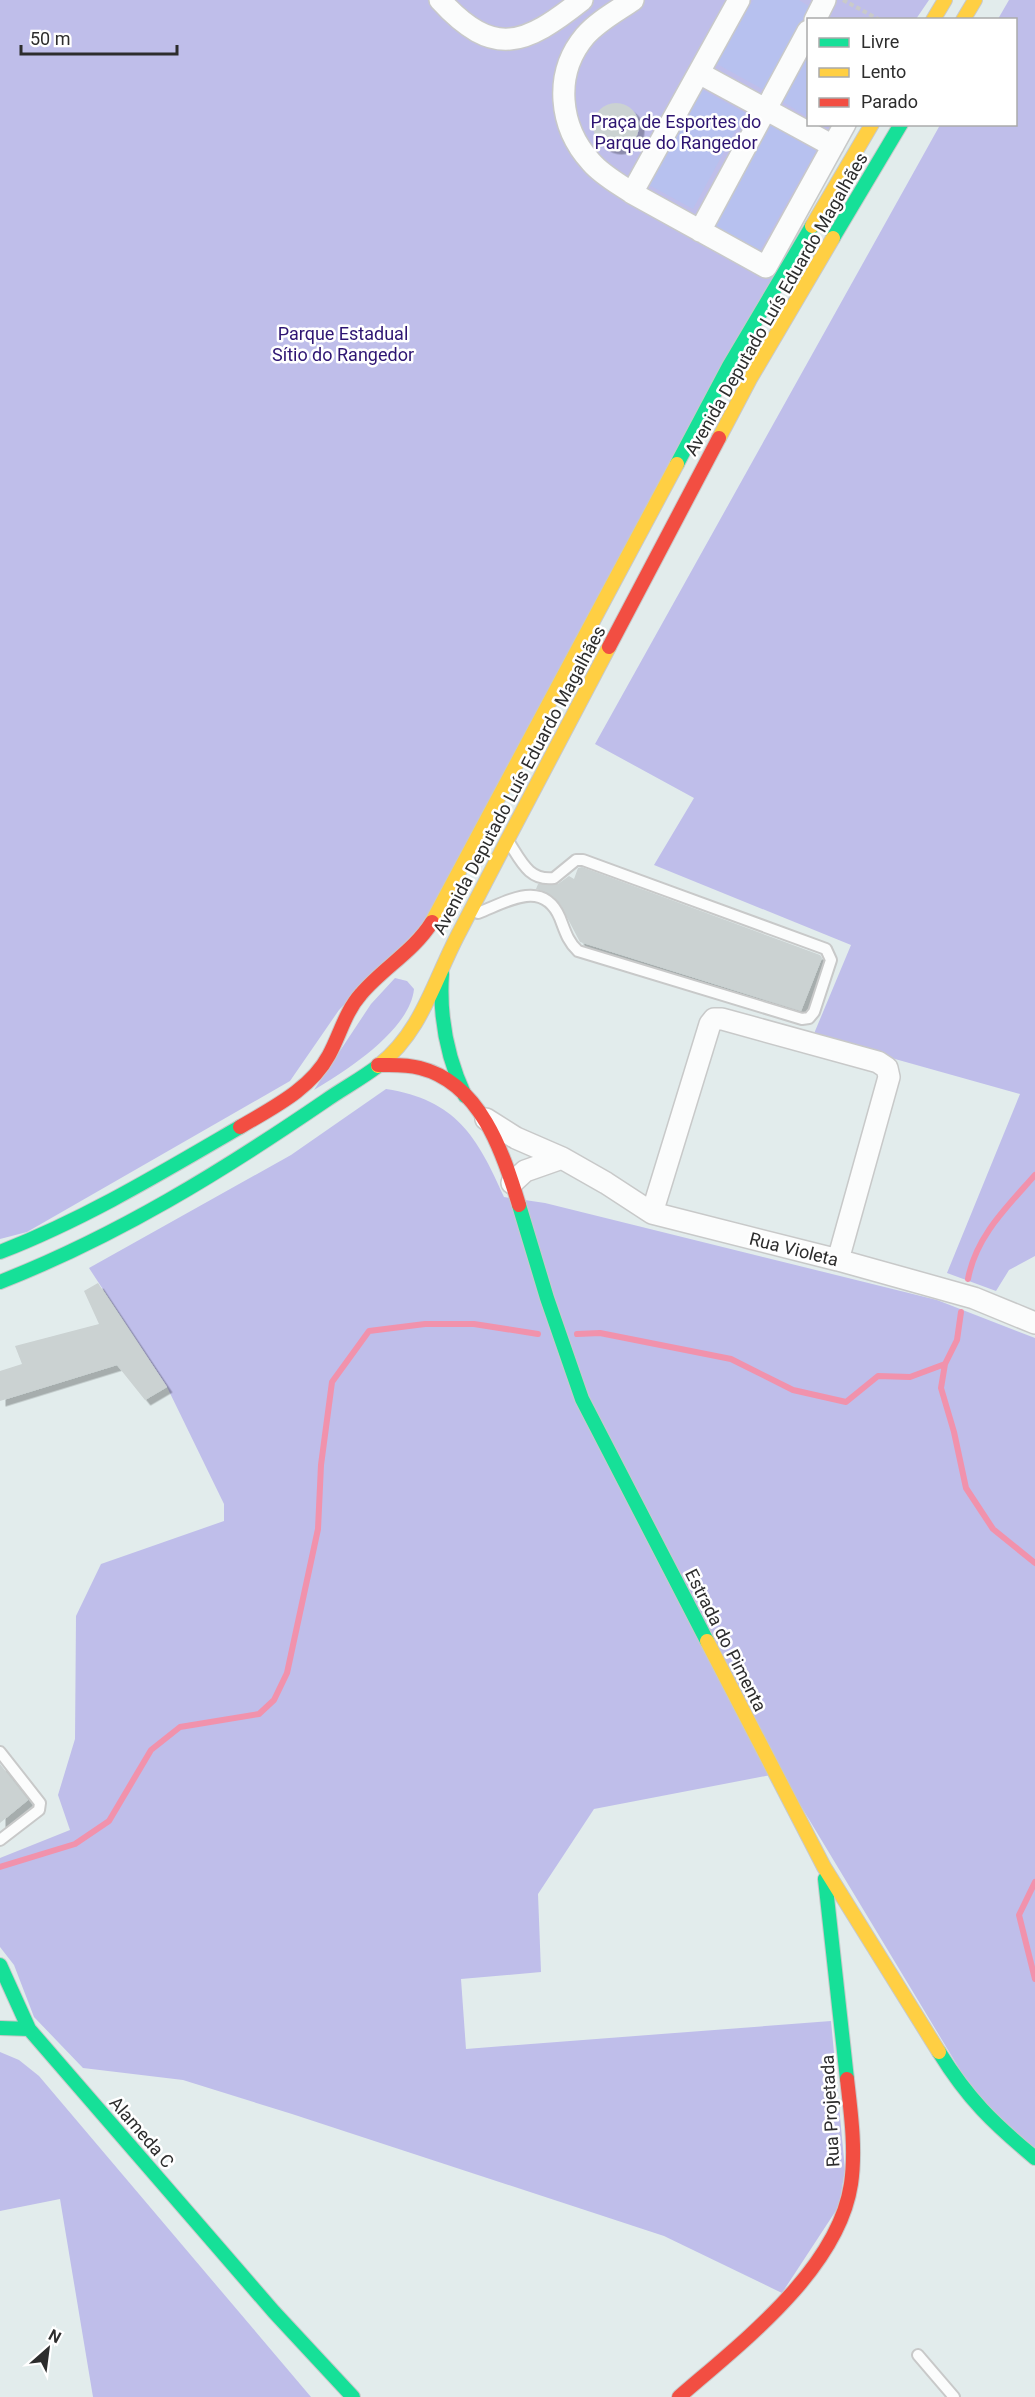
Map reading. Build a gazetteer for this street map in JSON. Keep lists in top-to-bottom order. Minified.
{"streets":{"main road":["Avenida Deputado Luís Eduardo Magalhães","Estrada do Pimenta","Rua Projetada","Alameda C"],"street":["Rua Violeta"]},"crossings":[["Avenida Deputado Luís Eduardo Magalhães","Estrada do Pimenta"],["Rua Violeta","Estrada do Pimenta"],["Estrada do Pimenta","Rua Projetada"]],"parks":["Praça de Esportes do Parque do Rangedor","Parque Estadual Sítio do Rangedor"],"legend":["Livre","Lento","Parado"],"scale_bar":"50 m","north":"top right"}
